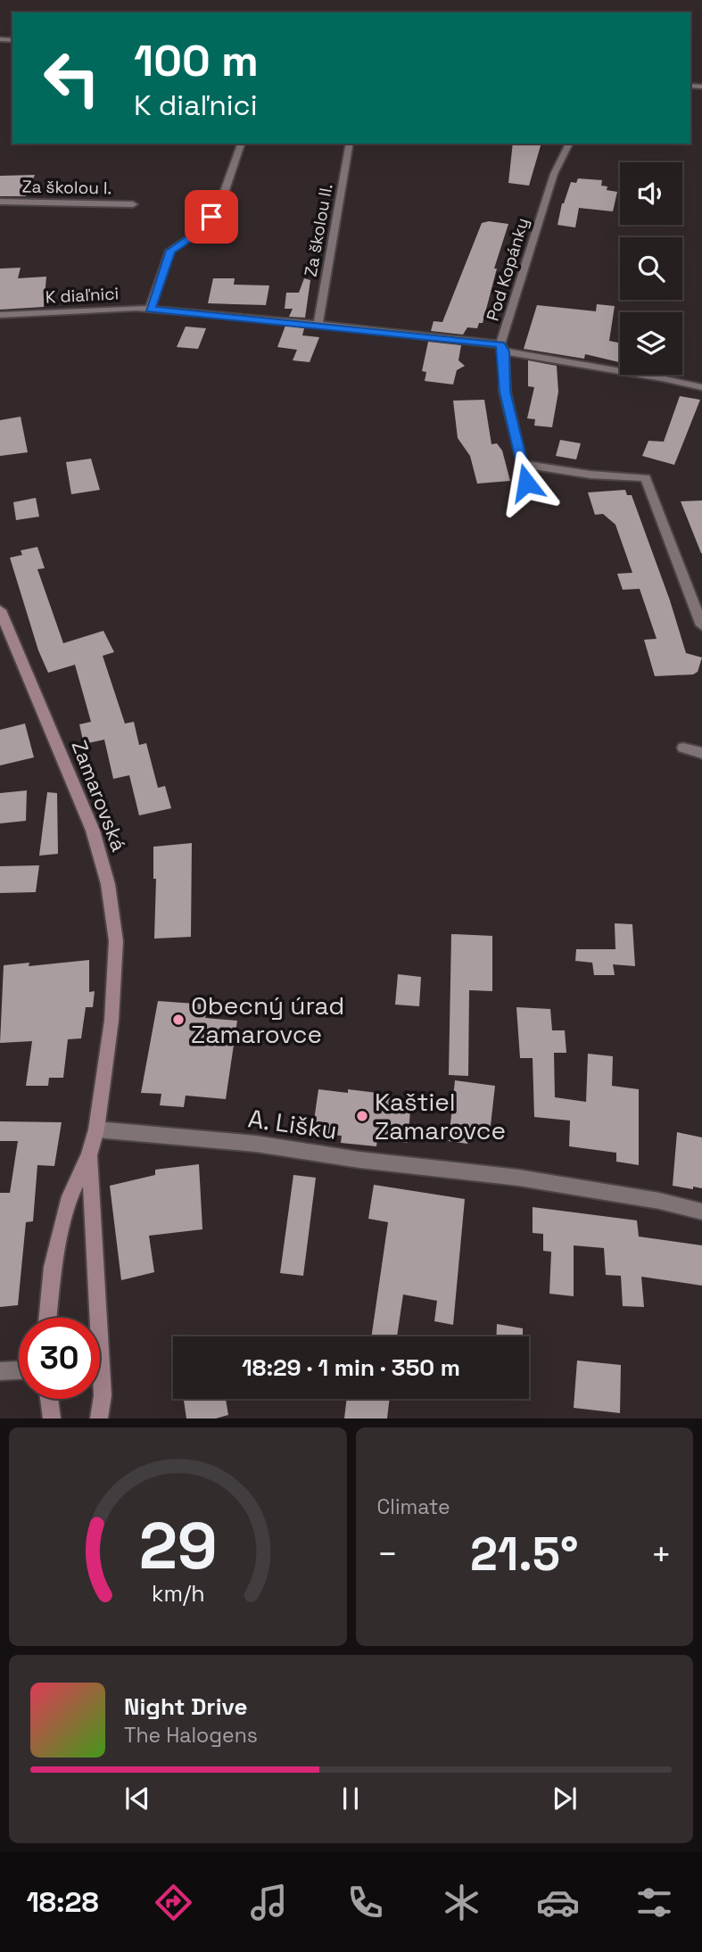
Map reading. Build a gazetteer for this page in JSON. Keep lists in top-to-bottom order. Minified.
{"streets":{"main road":["Zamarovská"],"street":["Za školou I.","Za školou II.","Pod Kopánky","K diaľnici","A. Lišku"]},"crossings":[["Za školou II.","K diaľnici"],["Pod Kopánky","K diaľnici"],["Zamarovská","A. Lišku"]],"places":["Obecný úrad Zamarovce","Kaštiel Zamarovce"],"page":{"turn":["100 m","K diaľnici"],"limit":"30","trip":"18:29 · 1 min · 350 m","tile":"Climate","heat":["−","21.5°","+"],"song":["Night Drive","The Halogens"],"tabs":"18:28","gauge":["29","km/h"]}}
